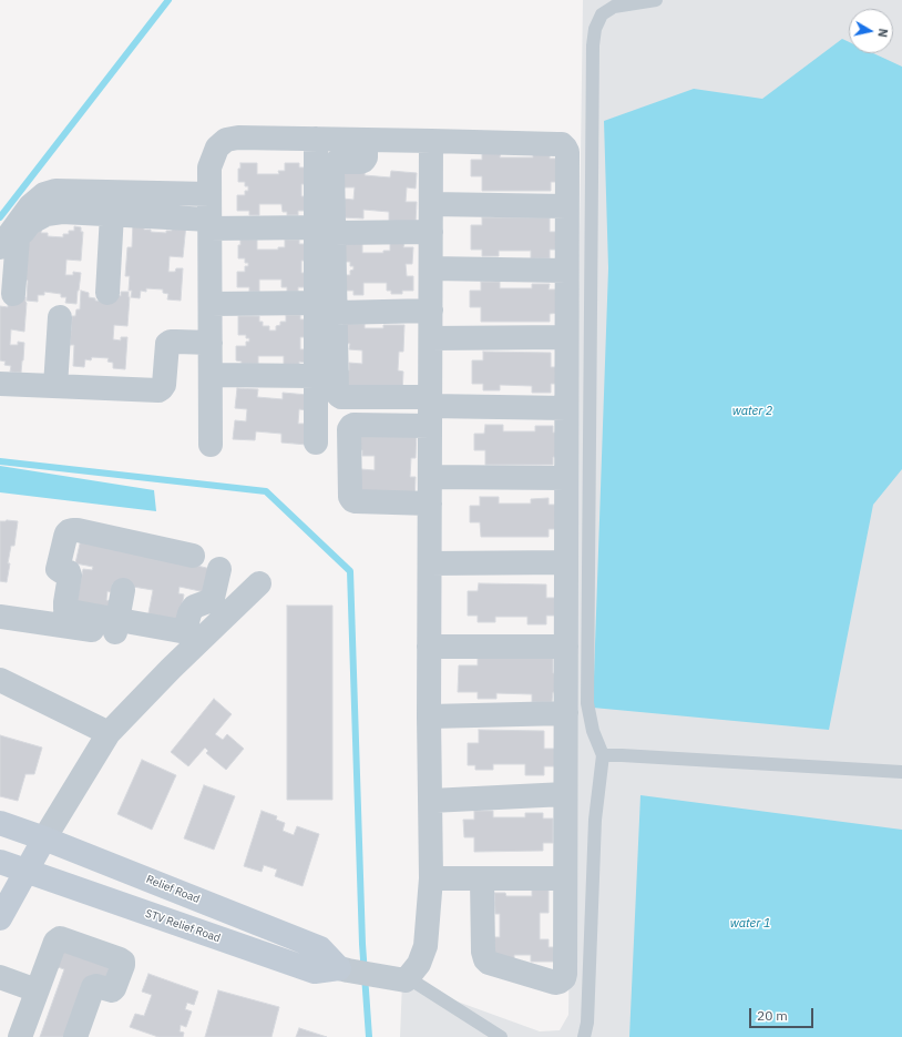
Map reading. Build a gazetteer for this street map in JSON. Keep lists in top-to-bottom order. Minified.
{"streets":{"street":["Relief Road","STV Relief Road"]},"crossings":[["Relief Road","STV Relief Road"]],"water":["water 2","water 1"],"scale_bar":"20 m","north":"right"}
